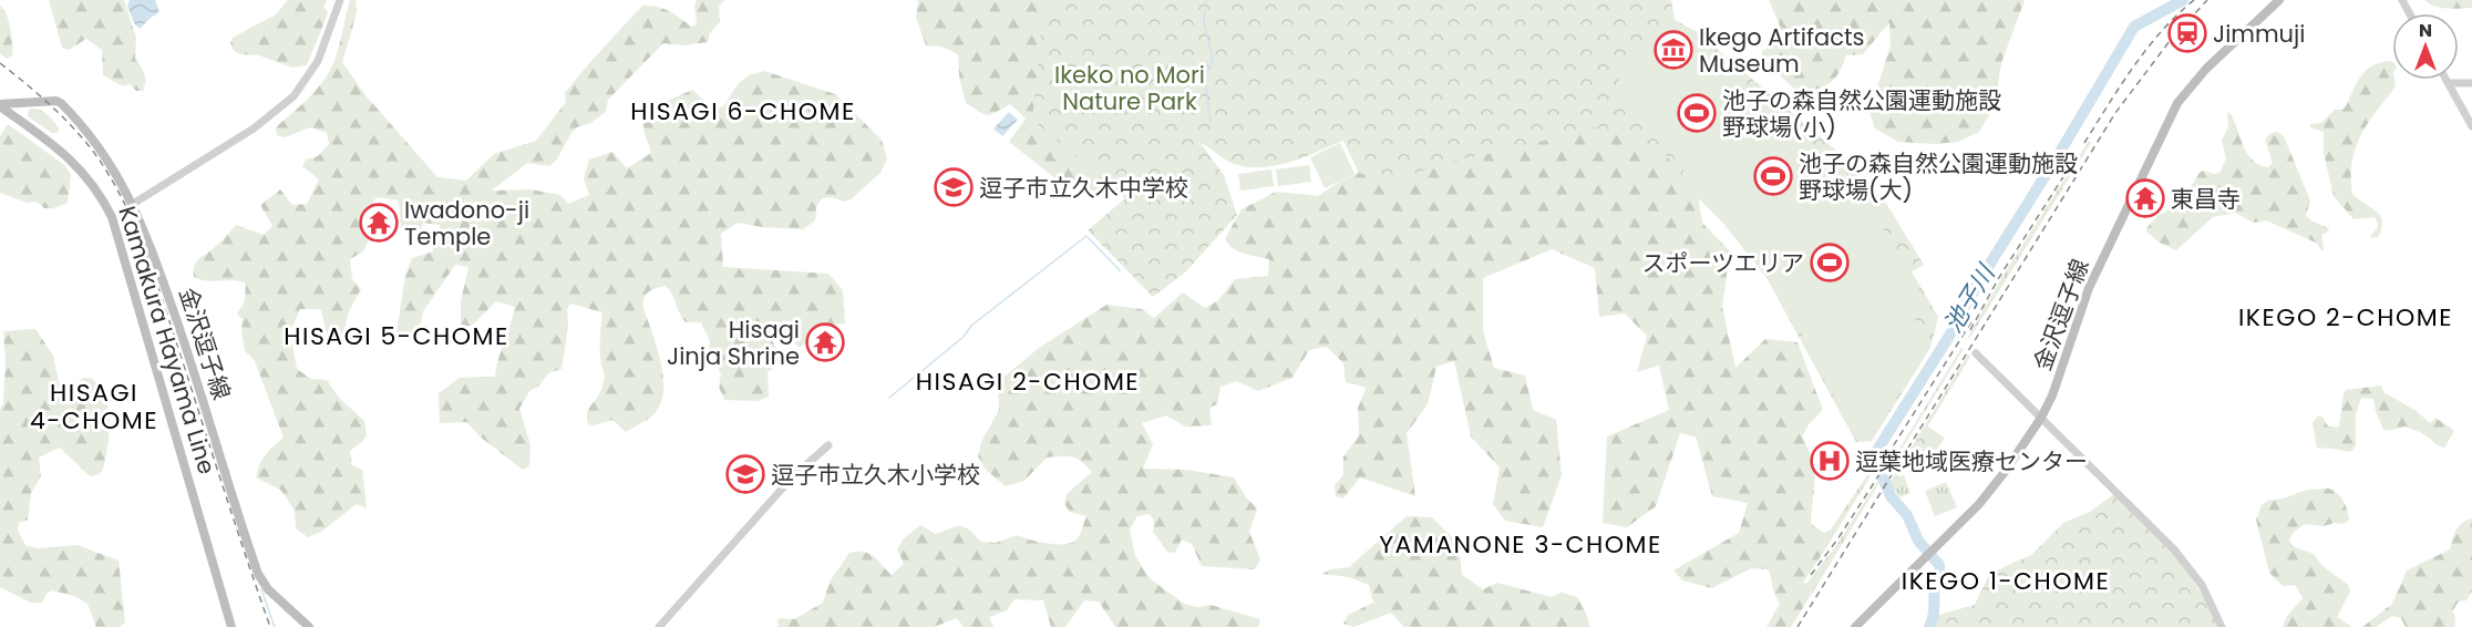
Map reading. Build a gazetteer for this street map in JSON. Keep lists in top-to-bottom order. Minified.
{"streets":{"main road":["金沢逗子線","Kamakura Hayama Line"]},"crossings":[["金沢逗子線","Kamakura Hayama Line"]],"districts":["HISAGI 6-CHOME","IKEGO 2-CHOME","HISAGI 5-CHOME","HISAGI 2-CHOME","HISAGI 4-CHOME","YAMANONE 3-CHOME","IKEGO 1-CHOME"],"water":["池子川"],"parks":["Ikeko no Mori Nature Park"],"places":{"station":["Jimmuji"],"museum":["Ikego Artifacts Museum"],"sports":["池子の森自然公園運動施設 野球場(小)","池子の森自然公園運動施設 野球場(大)","スポーツエリア"],"school or university":["逗子市立久木中学校","逗子市立久木小学校"],"temple":["東昌寺","Iwadono-ji Temple","Hisagi Jinja Shrine"],"hospital":["逗葉地域医療センター"]},"north":"top"}
